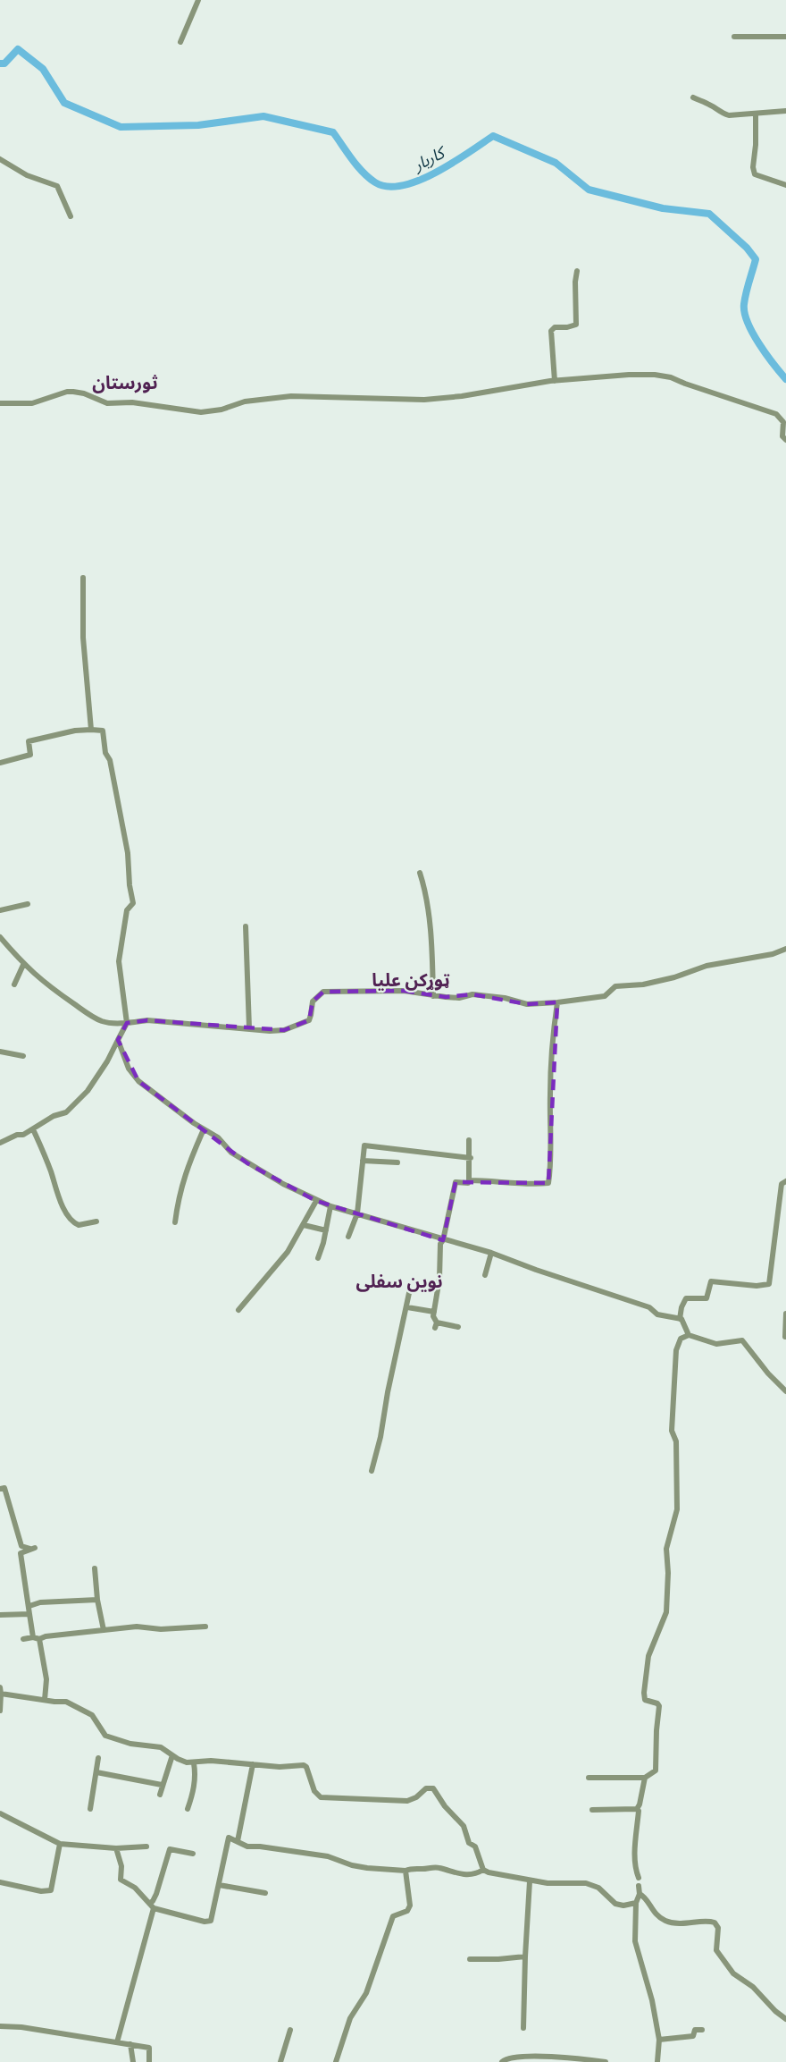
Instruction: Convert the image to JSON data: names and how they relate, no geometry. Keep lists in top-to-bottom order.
{
  "districts": ["ثورستان", "ټوړکن علیا", "نوین سفلى"],
  "water": ["کاربار"]
}
